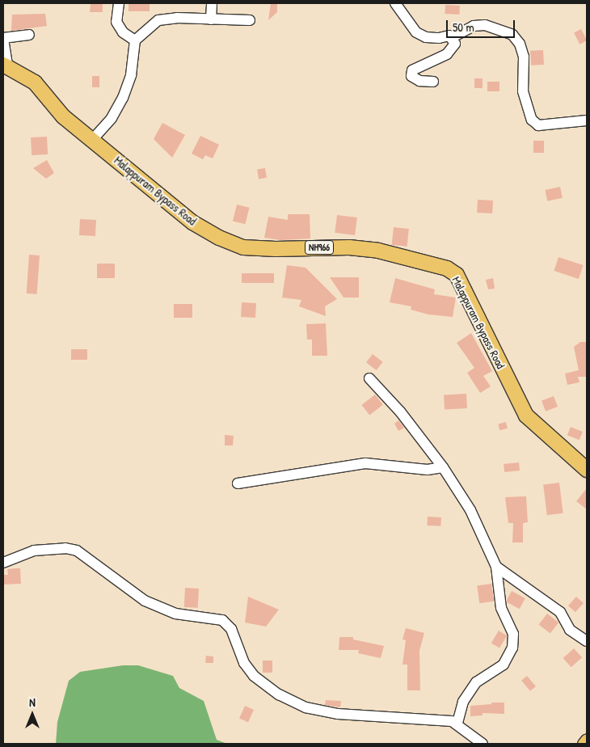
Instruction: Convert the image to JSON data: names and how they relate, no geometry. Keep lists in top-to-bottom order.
{
  "streets": {
    "highway": ["Malappuram Bypass Road", "NH966"]
  },
  "scale_bar": "50 m",
  "north": "top"
}
